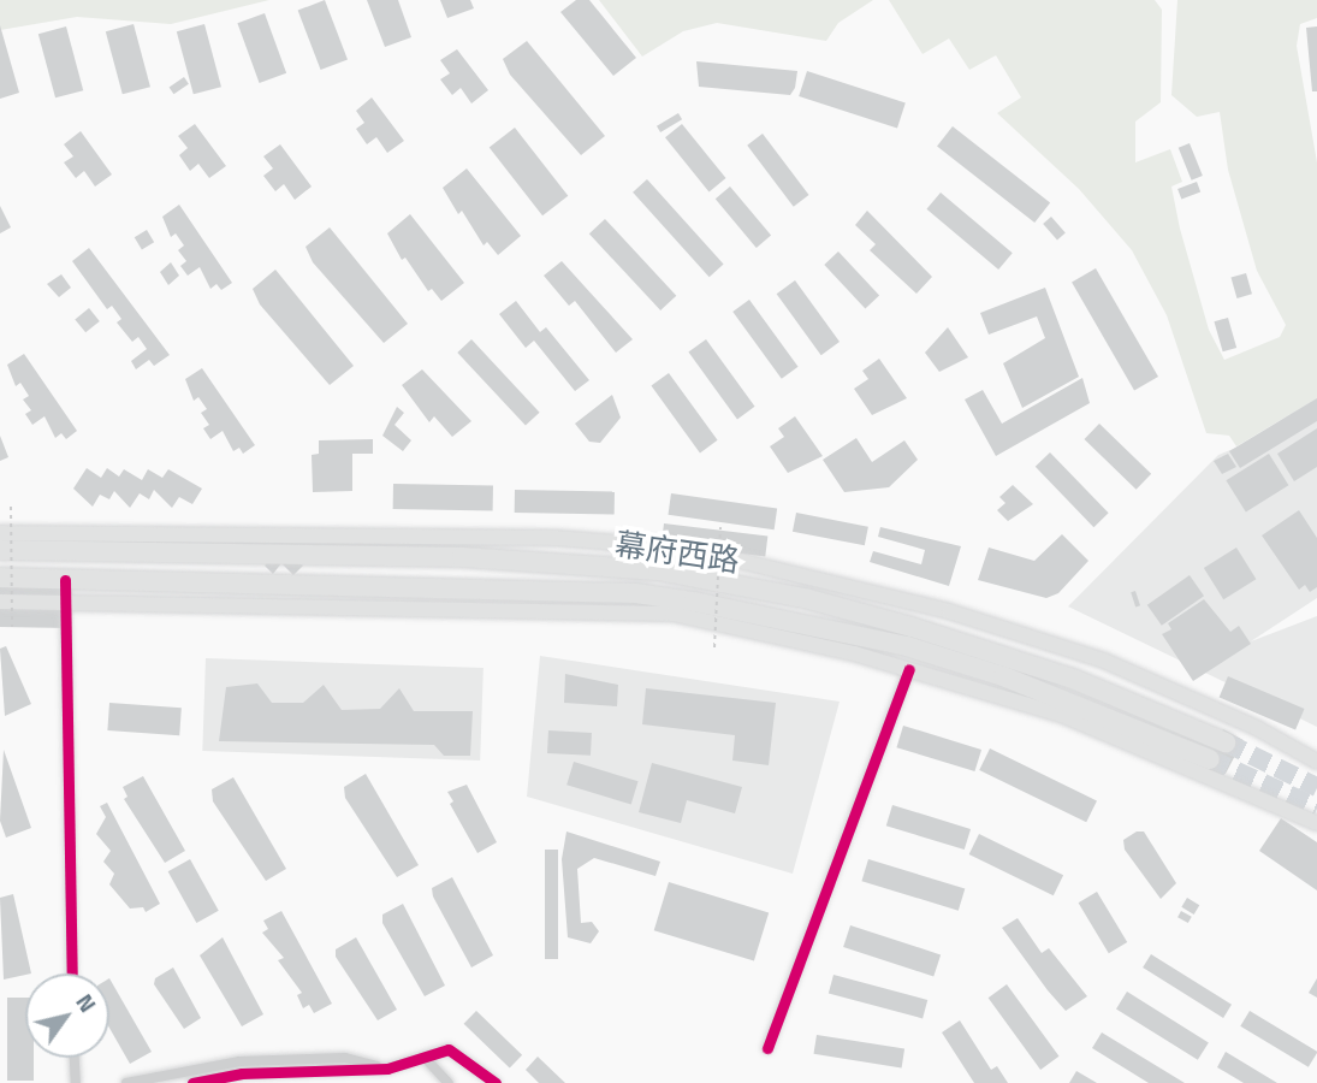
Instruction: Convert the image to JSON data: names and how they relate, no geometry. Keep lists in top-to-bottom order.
{
  "streets": {
    "highway": ["幕府西路"]
  },
  "north": "top right"
}
